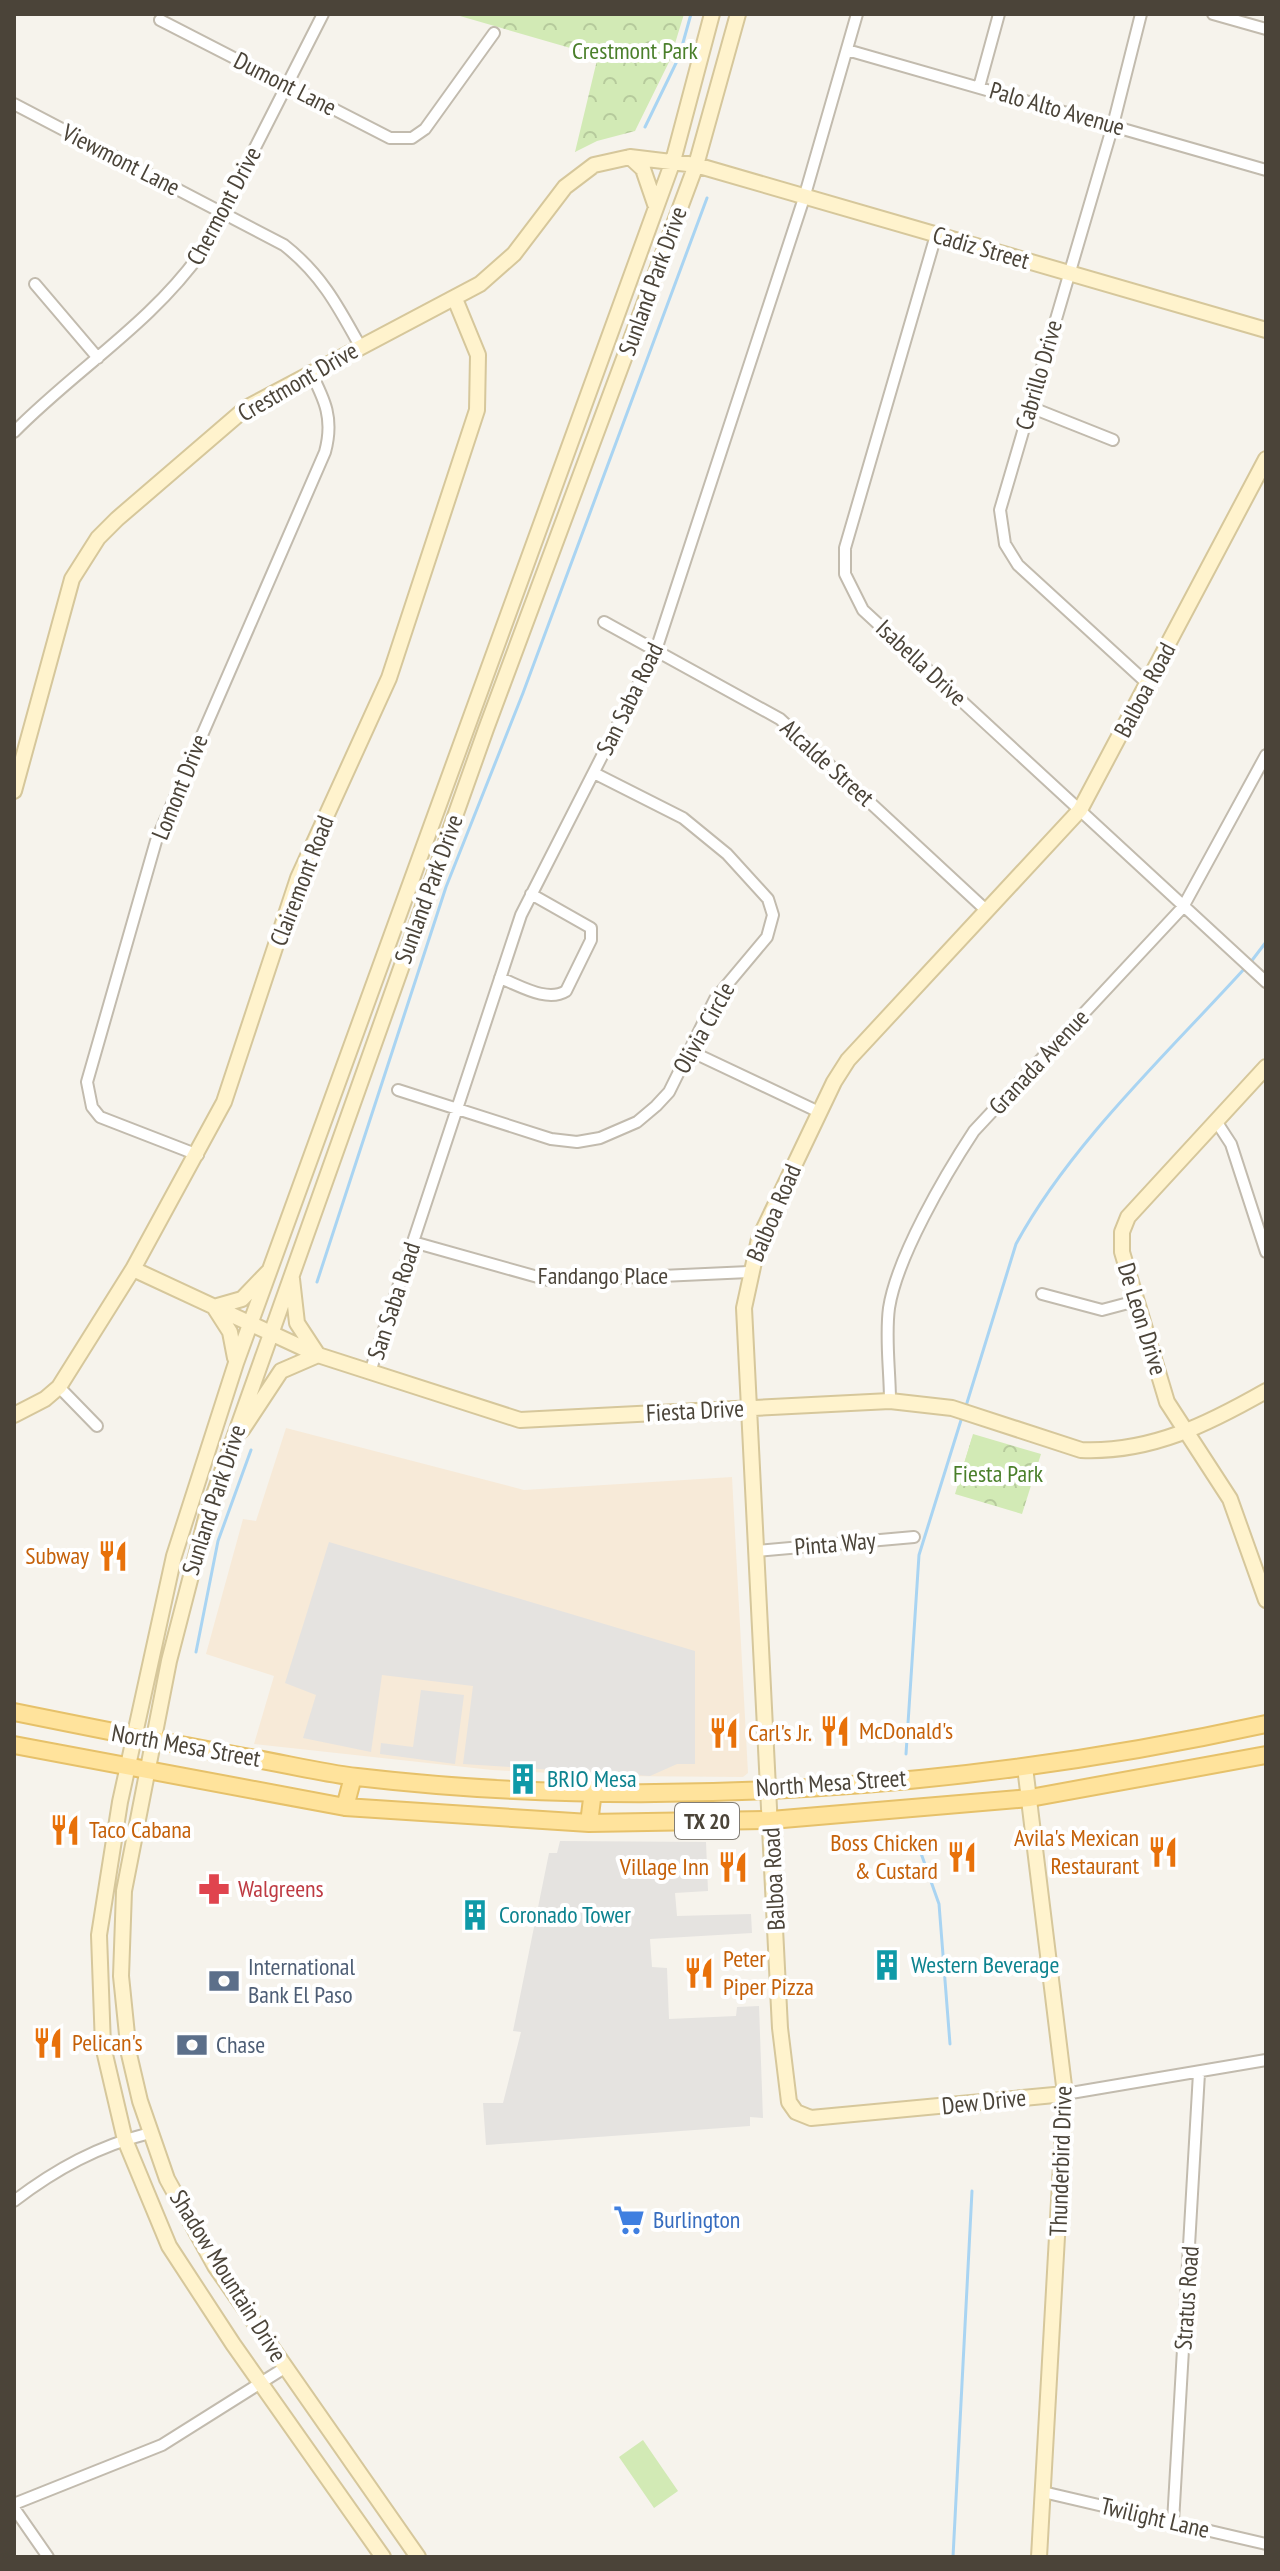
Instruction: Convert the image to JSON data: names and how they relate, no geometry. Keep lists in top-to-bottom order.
{
  "streets": {
    "main road": ["North Mesa Street", "TX 20"],
    "street": [
      "Dumont Lane",
      "Palo Alto Avenue",
      "Viewmont Lane",
      "Chermont Drive",
      "Cadiz Street",
      "Sunland Park Drive",
      "Cabrillo Drive",
      "Crestmont Drive",
      "Isabella Drive",
      "Balboa Road",
      "San Saba Road",
      "Alcalde Street",
      "Lomont Drive",
      "Clairemont Road",
      "Olivia Circle",
      "Granada Avenue",
      "Fandango Place",
      "De Leon Drive",
      "Fiesta Drive",
      "Pinta Way",
      "Dew Drive",
      "Thunderbird Drive",
      "Shadow Mountain Drive",
      "Stratus Road",
      "Twilight Lane"
    ]
  },
  "crossings": [
    ["Dumont Lane", "Chermont Drive"],
    ["Palo Alto Avenue", "Cabrillo Drive"],
    ["Palo Alto Avenue", "San Saba Road"],
    ["Viewmont Lane", "Chermont Drive"],
    ["Viewmont Lane", "Crestmont Drive"],
    ["Cadiz Street", "Sunland Park Drive"],
    ["Cadiz Street", "Cabrillo Drive"],
    ["Cadiz Street", "Crestmont Drive"],
    ["Cadiz Street", "Isabella Drive"],
    ["Cadiz Street", "San Saba Road"],
    ["Sunland Park Drive", "Crestmont Drive"],
    ["Sunland Park Drive", "Fiesta Drive"],
    ["Sunland Park Drive", "North Mesa Street"],
    ["Sunland Park Drive", "Shadow Mountain Drive"],
    ["Cabrillo Drive", "Balboa Road"],
    ["Crestmont Drive", "Lomont Drive"],
    ["Crestmont Drive", "Clairemont Road"],
    ["Isabella Drive", "Balboa Road"],
    ["Isabella Drive", "Granada Avenue"],
    ["Balboa Road", "Alcalde Street"],
    ["Balboa Road", "Fandango Place"],
    ["Balboa Road", "Fiesta Drive"],
    ["Balboa Road", "Pinta Way"],
    ["Balboa Road", "North Mesa Street"],
    ["Balboa Road", "Dew Drive"],
    ["San Saba Road", "Alcalde Street"],
    ["San Saba Road", "Olivia Circle"],
    ["San Saba Road", "Fandango Place"],
    ["San Saba Road", "Fiesta Drive"],
    ["Lomont Drive", "Clairemont Road"],
    ["Clairemont Road", "Fiesta Drive"],
    ["Granada Avenue", "Fiesta Drive"],
    ["De Leon Drive", "Fiesta Drive"],
    ["North Mesa Street", "Thunderbird Drive"],
    ["North Mesa Street", "Shadow Mountain Drive"],
    ["Dew Drive", "Thunderbird Drive"],
    ["Dew Drive", "Stratus Road"],
    ["Thunderbird Drive", "Twilight Lane"],
    ["Stratus Road", "Twilight Lane"]
  ],
  "parks": ["Crestmont Park", "Fiesta Park"],
  "places": {
    "restaurant": [
      "Subway",
      "McDonald's",
      "Carl's Jr.",
      "Taco Cabana",
      "Avila's Mexican Restaurant",
      "Boss Chicken & Custard",
      "Village Inn",
      "Peter Piper Pizza",
      "Pelican's"
    ],
    "building": ["BRIO Mesa", "Coronado Tower", "Western Beverage"],
    "pharmacy": ["Walgreens"],
    "bank": ["International Bank El Paso", "Chase"],
    "supermarket": ["Burlington"]
  }
}
